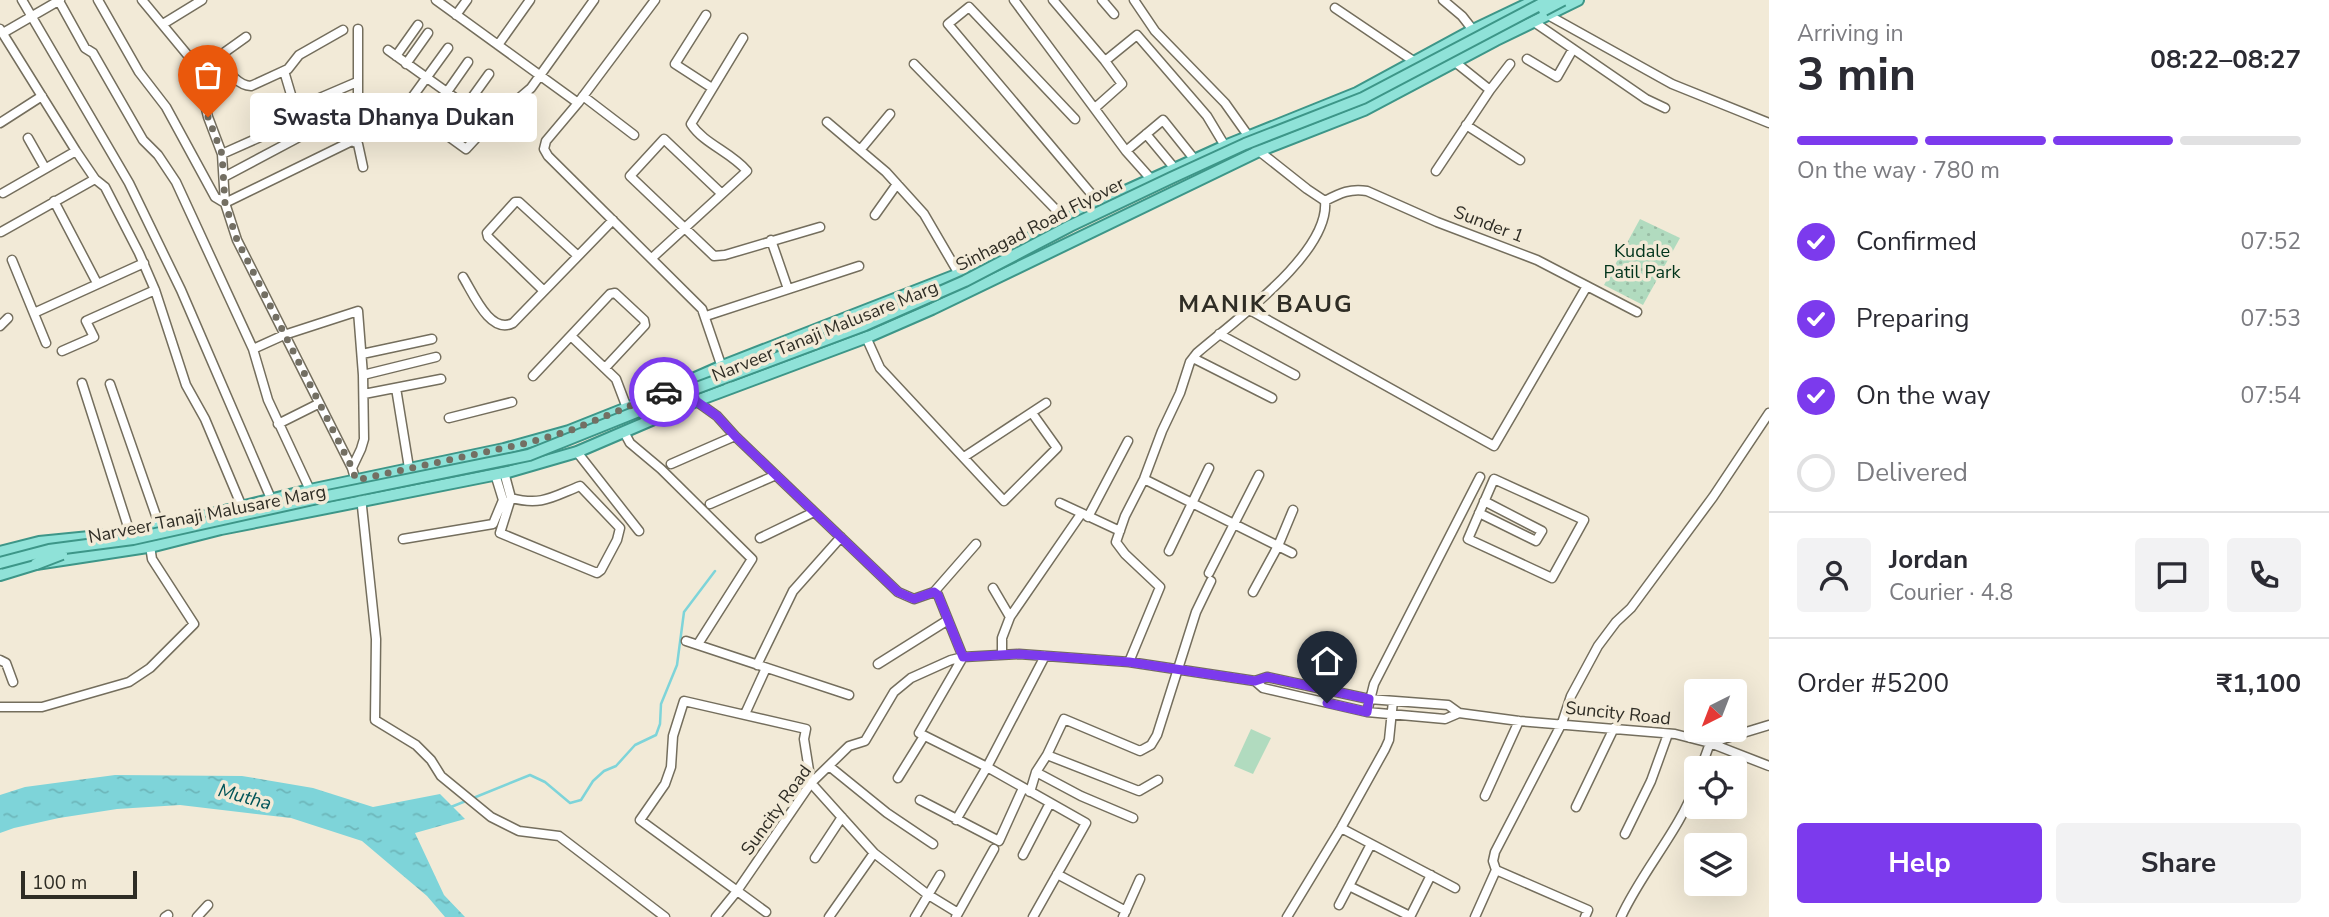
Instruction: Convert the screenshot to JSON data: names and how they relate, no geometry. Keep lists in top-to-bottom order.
{
  "streets": {
    "main road": ["Sinhagad Road Flyover", "Narveer Tanaji Malusare Marg"],
    "street": ["Sunder 1", "Suncity Road"]
  },
  "crossings": [
    ["Sinhagad Road Flyover", "Narveer Tanaji Malusare Marg"]
  ],
  "districts": ["MANIK BAUG"],
  "water": ["Mutha"],
  "parks": ["Kudale Patil Park"],
  "places": ["Swasta Dhanya Dukan"],
  "scale_bar": "100 m",
  "north": "bottom left",
  "page": {
    "heading": ["3 min", "Arriving in", "08:22–08:27"],
    "panel": [
      "Jordan",
      "Courier · 4.8",
      "Order #5200",
      "₹1,100"
    ],
    "bubble": "Swasta Dhanya Dukan",
    "bar": "On the way · 780 m",
    "list": [
      ["Confirmed", "07:52"],
      ["Preparing", "07:53"],
      ["On the way", "07:54"],
      "Delivered"
    ],
    "buttons": ["Help", "Share"],
    "scale": "100 m"
  }
}
